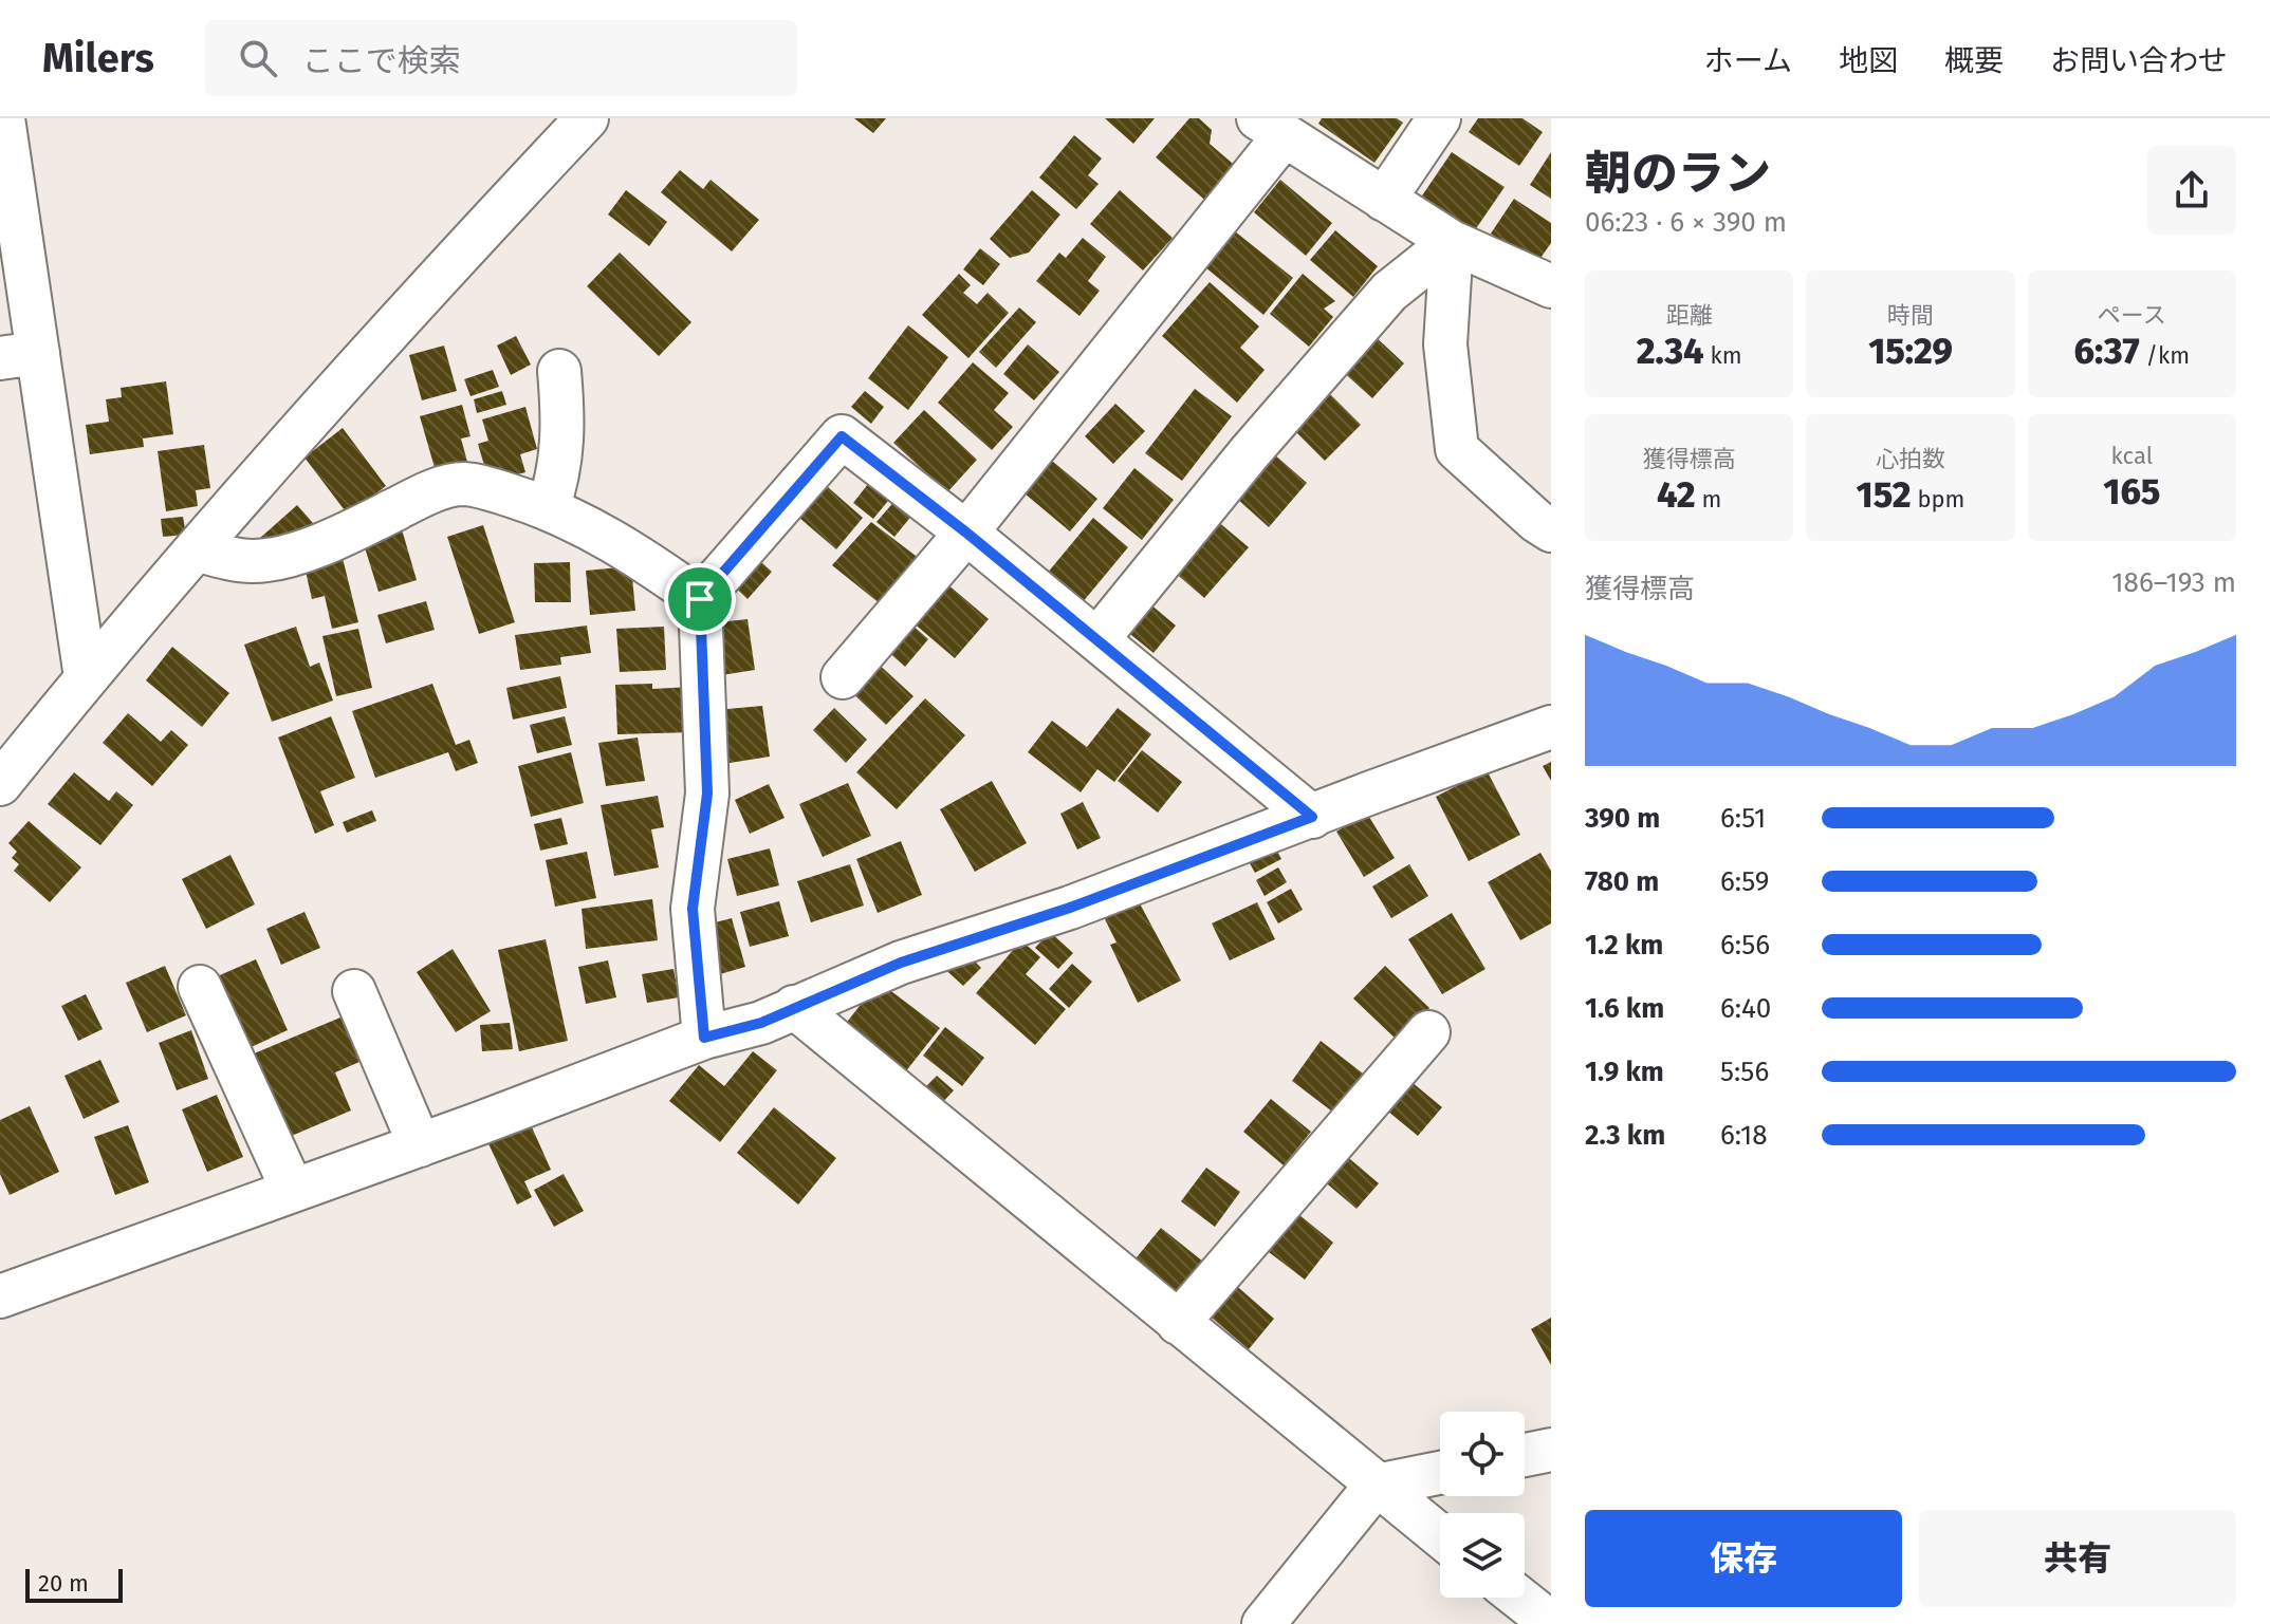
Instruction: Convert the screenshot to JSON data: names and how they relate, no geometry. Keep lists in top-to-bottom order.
{
  "scale_bar": "20 m",
  "page": {
    "header": "Milers",
    "search": "ここで検索",
    "nav": [
      "ホーム",
      "地図",
      "概要",
      "お問い合わせ"
    ],
    "heading": ["朝のラン", "06:23 · 6 × 390 m"],
    "stats": [
      ["距離", "2.34 km"],
      ["時間", "15:29"],
      ["ペース", "6:37 /km"],
      ["獲得標高", "42 m"],
      ["心拍数", "152 bpm"],
      ["kcal", "165"]
    ],
    "chart": ["獲得標高", "186–193 m"],
    "list": [
      {
        "name": "390 m",
        "note": "6:51"
      },
      {
        "name": "780 m",
        "note": "6:59"
      },
      {
        "name": "1.2 km",
        "note": "6:56"
      },
      {
        "name": "1.6 km",
        "note": "6:40"
      },
      {
        "name": "1.9 km",
        "note": "5:56"
      },
      {
        "name": "2.3 km",
        "note": "6:18"
      }
    ],
    "buttons": ["保存", "共有"],
    "scale": "20 m"
  }
}
